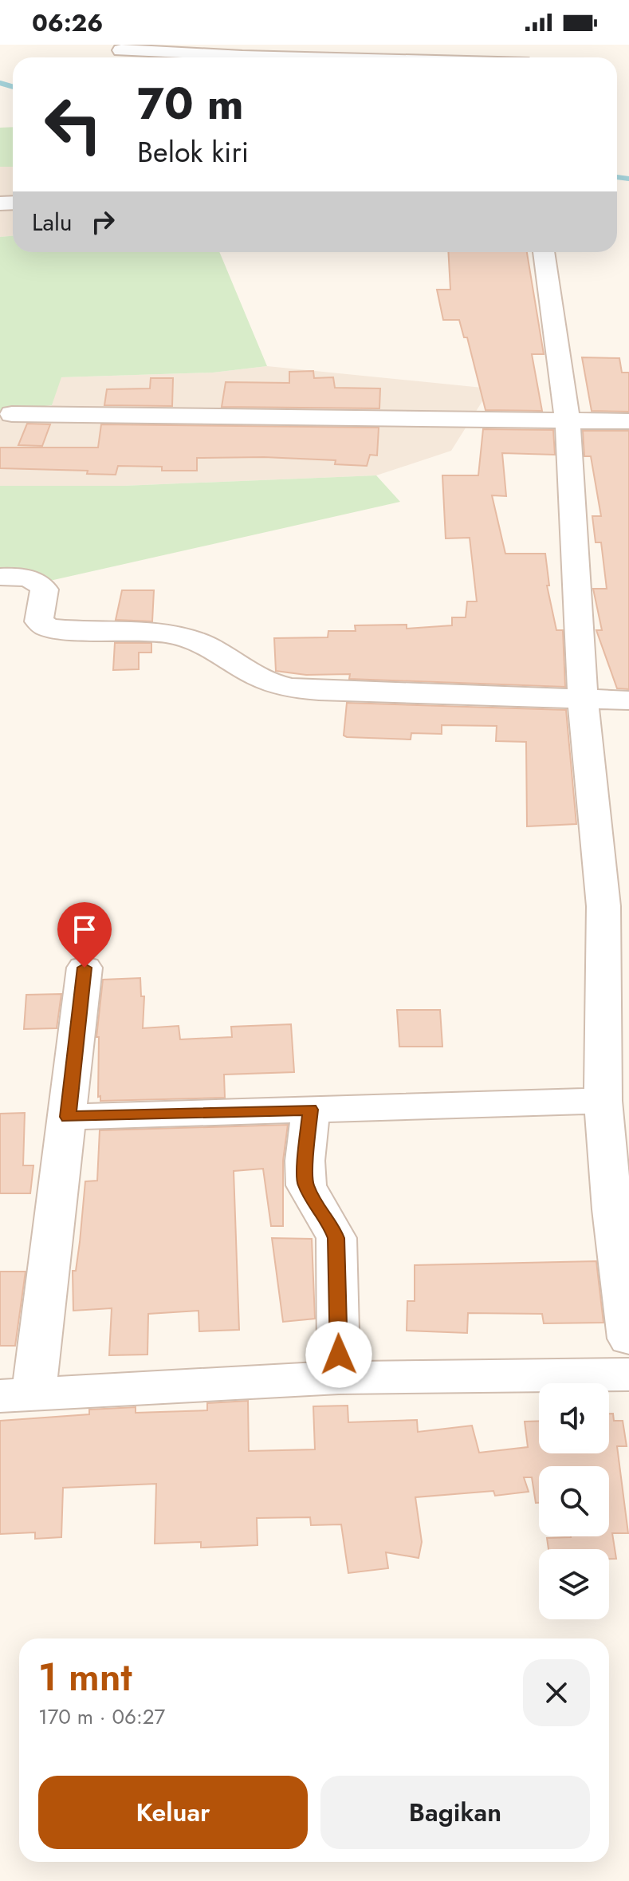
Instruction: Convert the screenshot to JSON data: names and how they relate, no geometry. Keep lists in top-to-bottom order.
{
  "page": {
    "status": "06:26",
    "turn": ["70 m", "Belok kiri"],
    "then": "Lalu",
    "heading": ["1 mnt", "170 m · 06:27"],
    "buttons": ["Keluar", "Bagikan"]
  }
}
